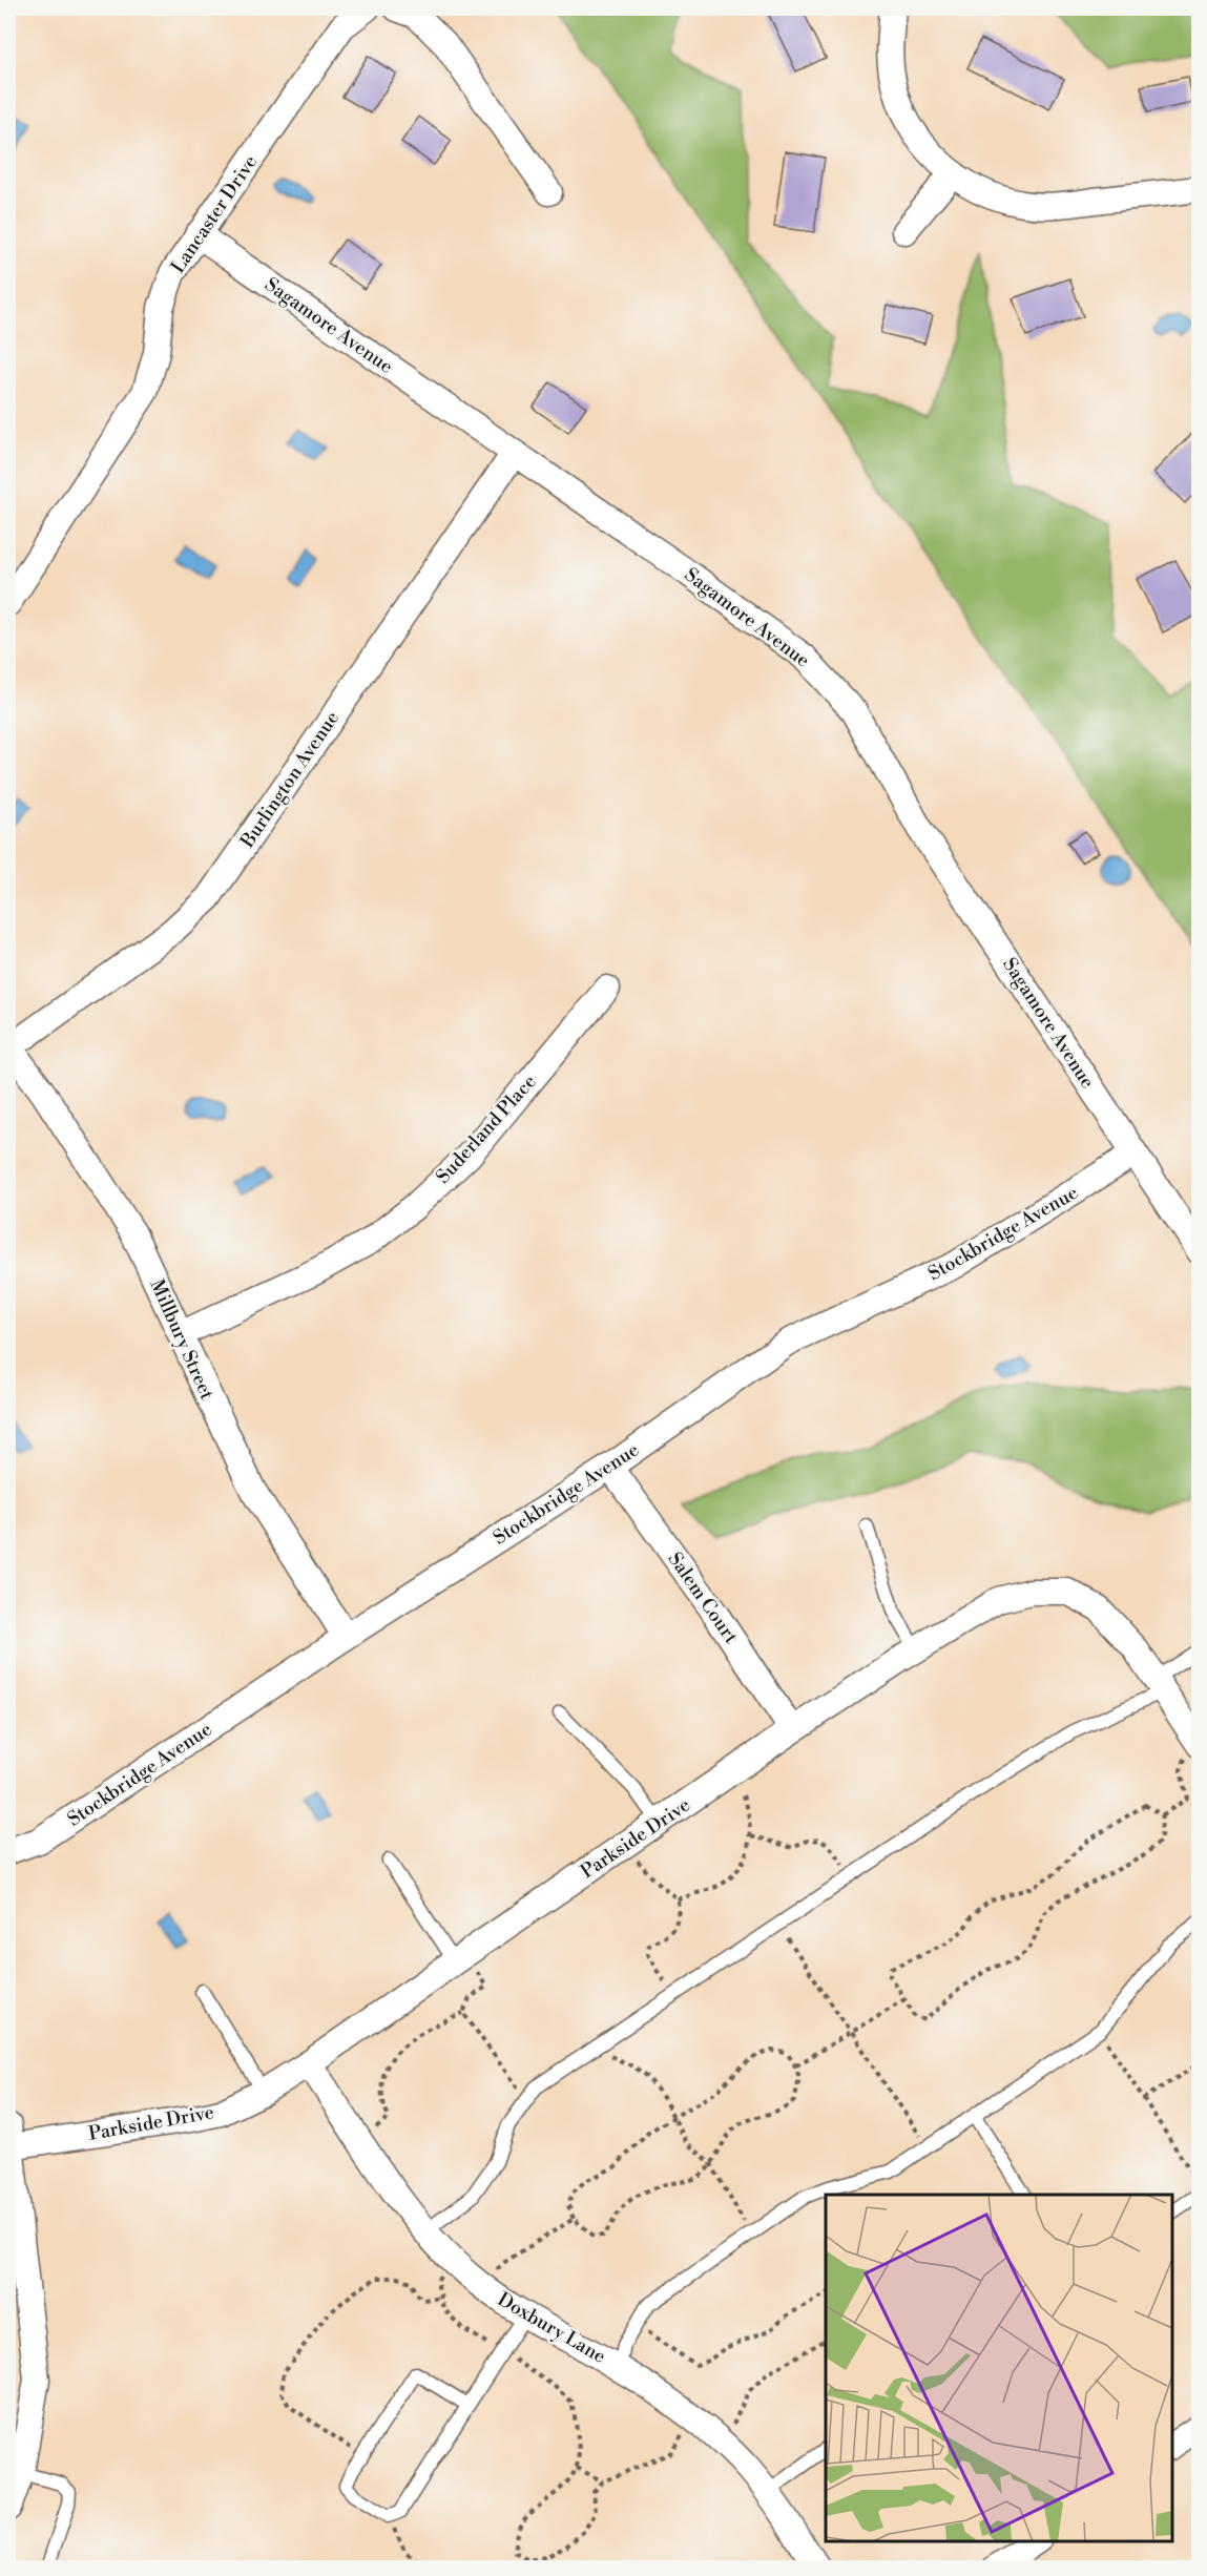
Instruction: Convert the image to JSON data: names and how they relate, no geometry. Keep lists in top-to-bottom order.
{
  "streets": {
    "street": [
      "Lancaster Drive",
      "Sagamore Avenue",
      "Burlington Avenue",
      "Suderland Place",
      "Stockbridge Avenue",
      "Millbury Street",
      "Salem Court",
      "Parkside Drive",
      "Doxbury Lane"
    ]
  },
  "crossings": [
    ["Lancaster Drive", "Sagamore Avenue"],
    ["Sagamore Avenue", "Burlington Avenue"],
    ["Sagamore Avenue", "Stockbridge Avenue"],
    ["Burlington Avenue", "Millbury Street"],
    ["Suderland Place", "Millbury Street"],
    ["Stockbridge Avenue", "Millbury Street"],
    ["Stockbridge Avenue", "Salem Court"],
    ["Salem Court", "Parkside Drive"],
    ["Parkside Drive", "Doxbury Lane"]
  ]
}
